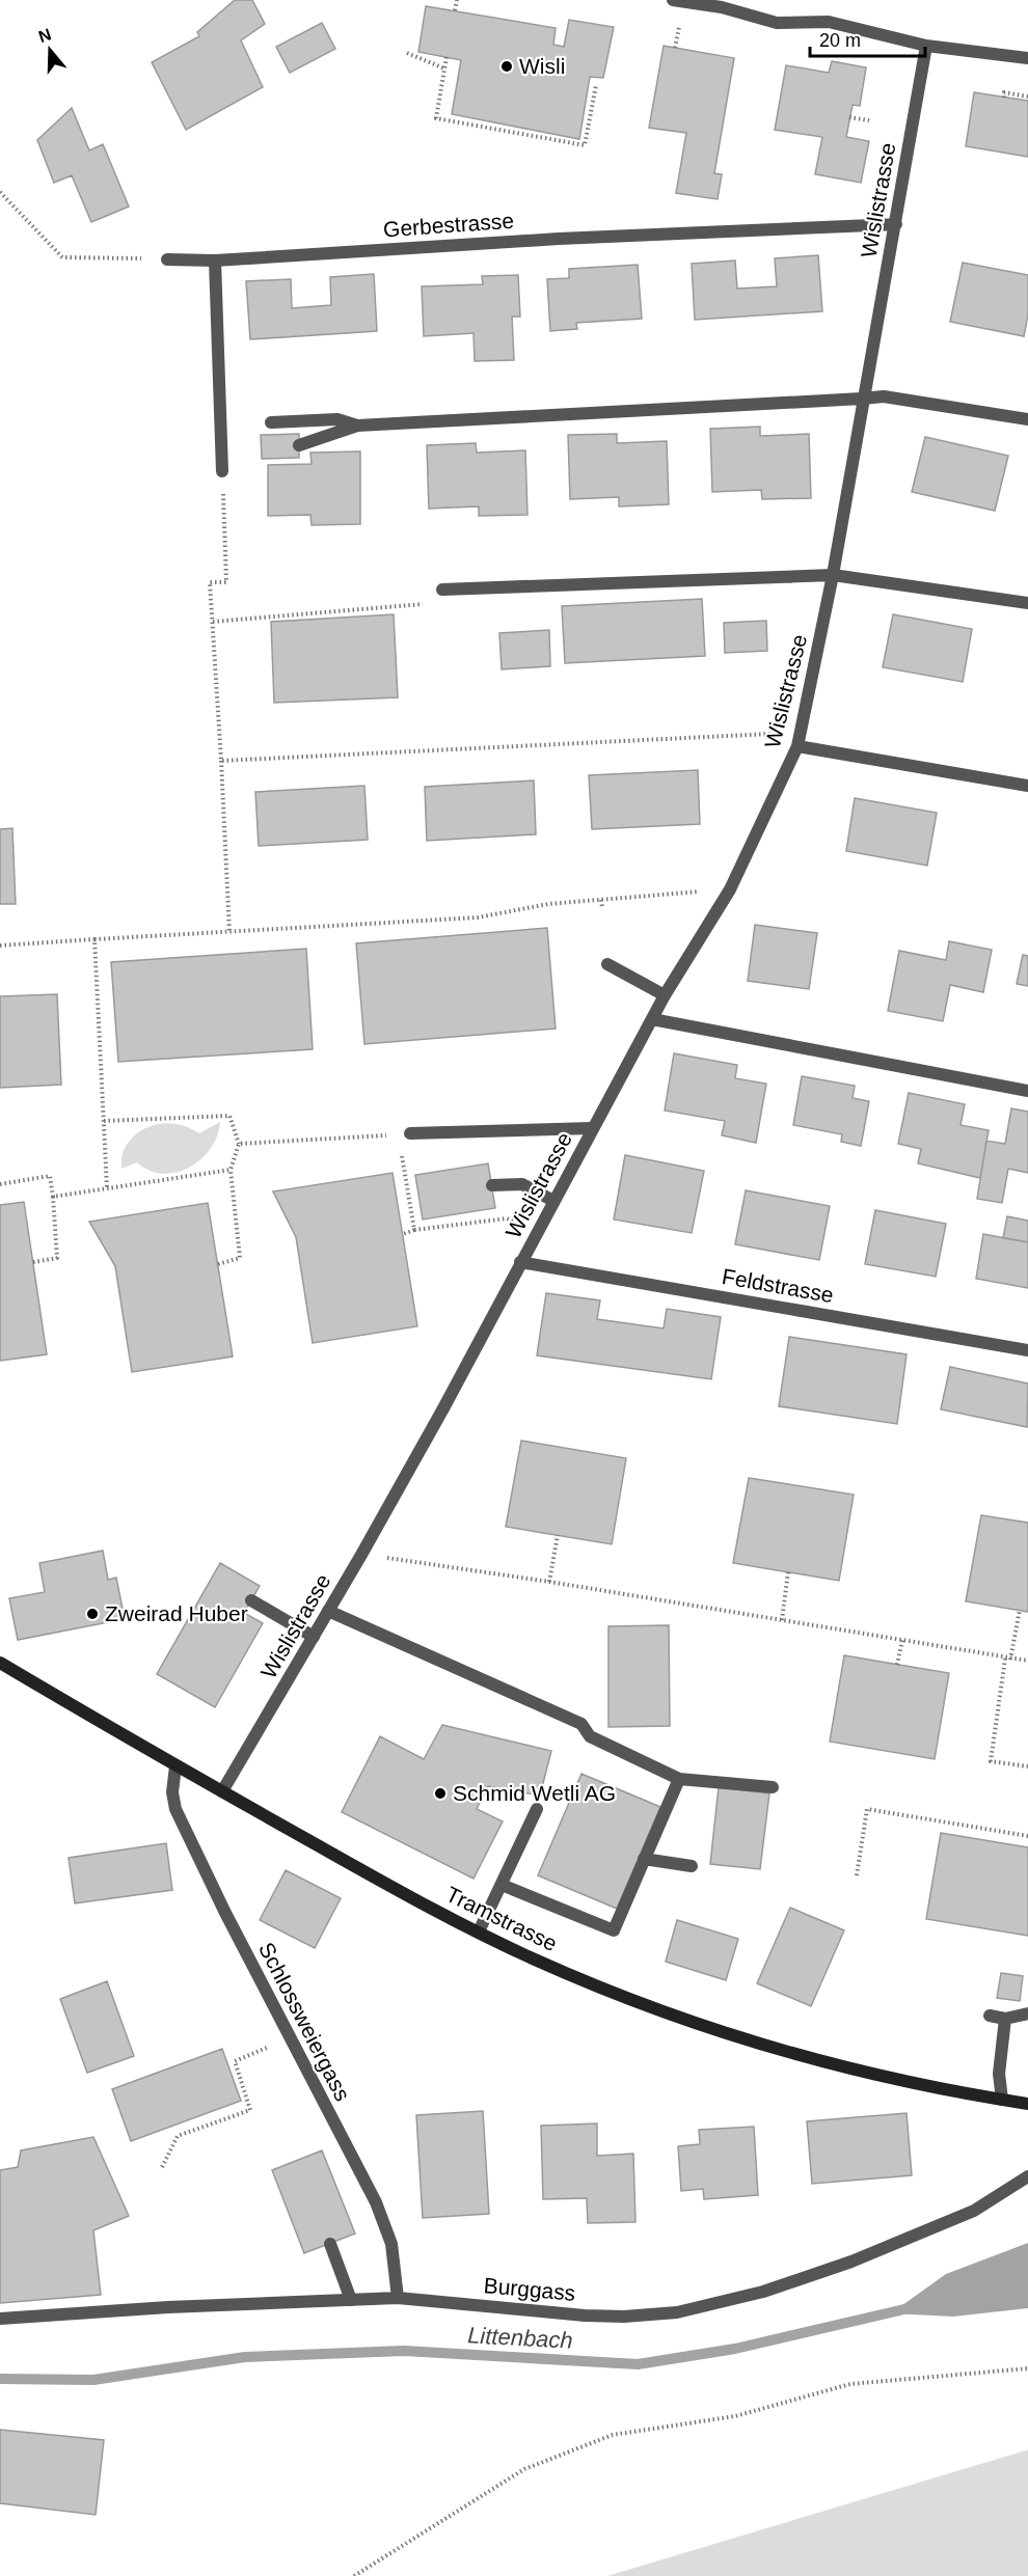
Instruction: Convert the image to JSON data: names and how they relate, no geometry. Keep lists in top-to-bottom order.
{
  "streets": {
    "main road": ["Tramstrasse"],
    "street": [
      "Wislistrasse",
      "Gerbestrasse",
      "Feldstrasse",
      "Schlossweiergass",
      "Burggass"
    ]
  },
  "crossings": [
    ["Wislistrasse", "Gerbestrasse"],
    ["Wislistrasse", "Feldstrasse"],
    ["Wislistrasse", "Tramstrasse"],
    ["Tramstrasse", "Schlossweiergass"],
    ["Schlossweiergass", "Burggass"]
  ],
  "water": ["Littenbach"],
  "places": ["Wisli", "Zweirad Huber", "Schmid Wetli AG"],
  "scale_bar": "20 m",
  "north": "top"
}
